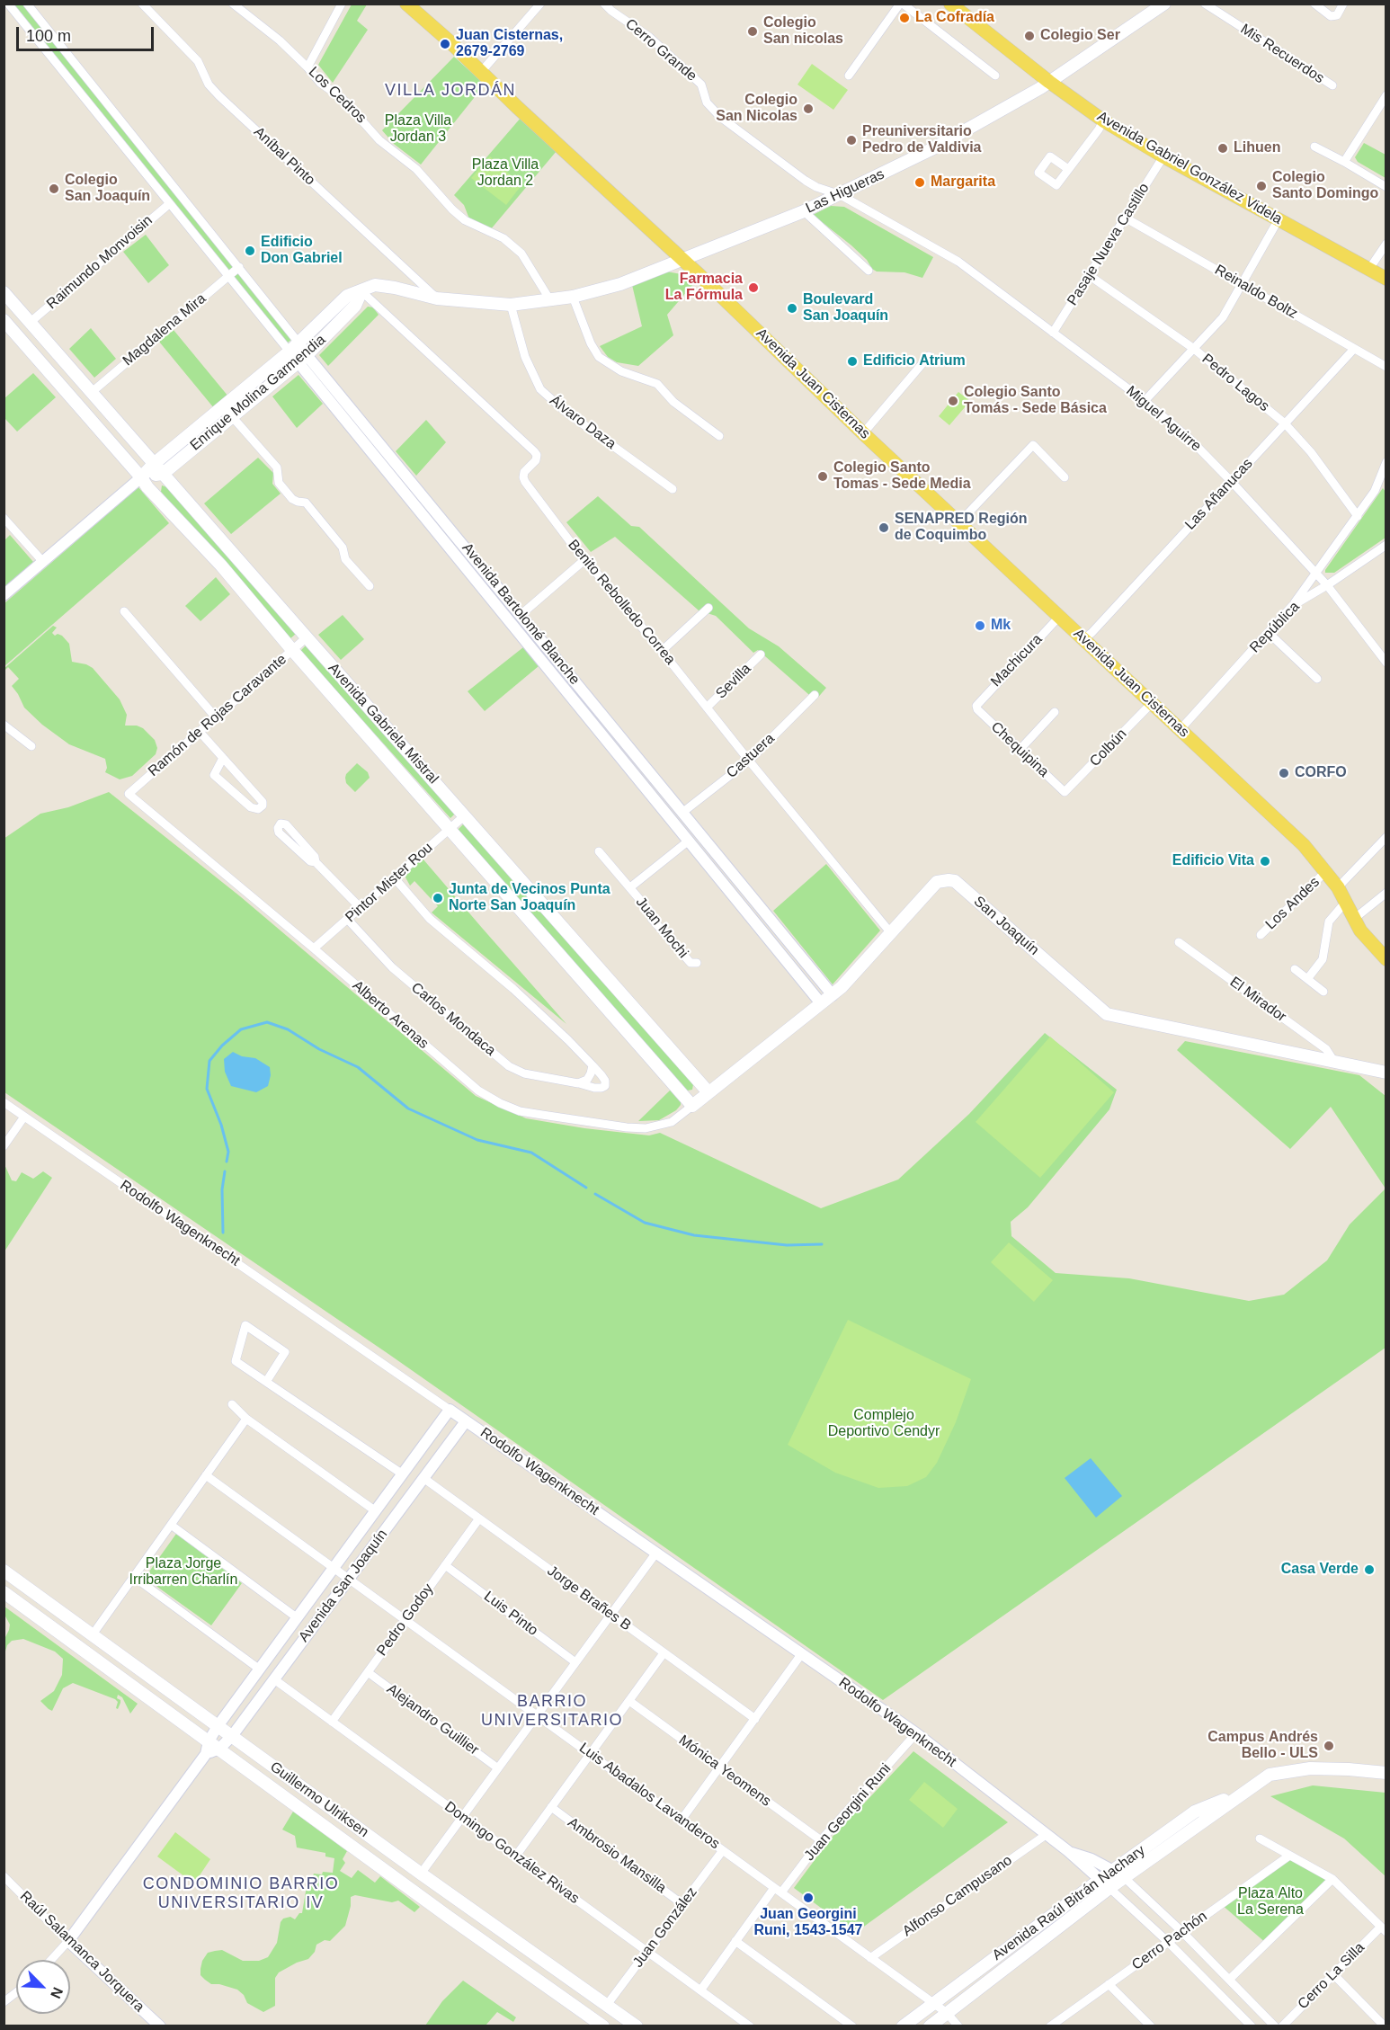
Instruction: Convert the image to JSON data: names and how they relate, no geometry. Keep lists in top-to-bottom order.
{
  "streets": {
    "main road": [
      "Avenida Gabriel González Videla",
      "Las Higueras",
      "Avenida Juan Cisternas",
      "Enrique Molina Garmendia",
      "Avenida Gabriela Mistral",
      "San Joaquín",
      "Guillermo Ulriksen",
      "Avenida Raúl Bitrán Nachary"
    ],
    "street": [
      "Cerro Grande",
      "Mis Recuerdos",
      "Los Cedros",
      "Aníbal Pinto",
      "Pasaje Nueva Castillo",
      "Raimundo Monvoisin",
      "Reinaldo Boltz",
      "Magdalena Mira",
      "Pedro Lagos",
      "Miguel Aguirre",
      "Álvaro Daza",
      "Las Añanucas",
      "Benito Rebolledo Correa",
      "Avenida Bartolomé Blanche",
      "República",
      "Machicura",
      "Sevilla",
      "Ramón de Rojas Caravante",
      "Colbún",
      "Chequipina",
      "Castuera",
      "Pintor Mister Rou",
      "Los Andes",
      "Juan Mochi",
      "El Mirador",
      "Alberto Arenas",
      "Carlos Mondaca",
      "Rodolfo Wagenknecht",
      "Avenida San Joaquín",
      "Jorge Brañes B",
      "Luis Pinto",
      "Pedro Godoy",
      "Alejandro Guillier",
      "Mónica Yeomens",
      "Luis Abadalos Lavanderos",
      "Juan Georgini Runi",
      "Domingo González Rivas",
      "Ambrosio Mansilla",
      "Alfonso Campusano",
      "Juan González",
      "Cerro Pachón",
      "Raúl Salamanca Jorquera",
      "Cerro La Silla"
    ]
  },
  "crossings": [
    ["Cerro Grande", "Las Higueras"],
    ["Cerro Grande", "Miguel Aguirre"],
    ["Los Cedros", "Enrique Molina Garmendia"],
    ["Aníbal Pinto", "Enrique Molina Garmendia"],
    ["Avenida Gabriel González Videla", "Las Higueras"],
    ["Avenida Gabriel González Videla", "Pasaje Nueva Castillo"],
    ["Las Higueras", "Avenida Juan Cisternas"],
    ["Las Higueras", "Enrique Molina Garmendia"],
    ["Las Higueras", "Miguel Aguirre"],
    ["Pasaje Nueva Castillo", "Reinaldo Boltz"],
    ["Pasaje Nueva Castillo", "Pedro Lagos"],
    ["Pasaje Nueva Castillo", "Miguel Aguirre"],
    ["Raimundo Monvoisin", "Avenida Bartolomé Blanche"],
    ["Raimundo Monvoisin", "Avenida Gabriela Mistral"],
    ["Reinaldo Boltz", "Las Añanucas"],
    ["Magdalena Mira", "Avenida Bartolomé Blanche"],
    ["Magdalena Mira", "Avenida Gabriela Mistral"],
    ["Pedro Lagos", "Las Añanucas"],
    ["Avenida Juan Cisternas", "Enrique Molina Garmendia"],
    ["Avenida Juan Cisternas", "Las Añanucas"],
    ["Avenida Juan Cisternas", "República"],
    ["Avenida Juan Cisternas", "Machicura"],
    ["Avenida Juan Cisternas", "Colbún"],
    ["Avenida Juan Cisternas", "Los Andes"],
    ["Enrique Molina Garmendia", "Álvaro Daza"],
    ["Enrique Molina Garmendia", "Benito Rebolledo Correa"],
    ["Enrique Molina Garmendia", "Avenida Bartolomé Blanche"],
    ["Enrique Molina Garmendia", "Avenida Gabriela Mistral"],
    ["Miguel Aguirre", "Las Añanucas"],
    ["Miguel Aguirre", "República"],
    ["Benito Rebolledo Correa", "Sevilla"],
    ["Benito Rebolledo Correa", "Castuera"],
    ["Benito Rebolledo Correa", "San Joaquín"],
    ["Avenida Bartolomé Blanche", "Castuera"],
    ["Avenida Bartolomé Blanche", "San Joaquín"],
    ["Avenida Bartolomé Blanche", "Juan Mochi"],
    ["Machicura", "Chequipina"],
    ["Ramón de Rojas Caravante", "Avenida Gabriela Mistral"],
    ["Ramón de Rojas Caravante", "Alberto Arenas"],
    ["Avenida Gabriela Mistral", "Pintor Mister Rou"],
    ["Avenida Gabriela Mistral", "San Joaquín"],
    ["Avenida Gabriela Mistral", "Alberto Arenas"],
    ["Colbún", "Chequipina"],
    ["Pintor Mister Rou", "Alberto Arenas"],
    ["Pintor Mister Rou", "Carlos Mondaca"],
    ["San Joaquín", "El Mirador"],
    ["San Joaquín", "Alberto Arenas"],
    ["Rodolfo Wagenknecht", "Avenida San Joaquín"],
    ["Rodolfo Wagenknecht", "Juan Georgini Runi"],
    ["Rodolfo Wagenknecht", "Alfonso Campusano"],
    ["Rodolfo Wagenknecht", "Avenida Raúl Bitrán Nachary"],
    ["Rodolfo Wagenknecht", "Cerro Pachón"],
    ["Avenida San Joaquín", "Jorge Brañes B"],
    ["Avenida San Joaquín", "Luis Abadalos Lavanderos"],
    ["Avenida San Joaquín", "Guillermo Ulriksen"],
    ["Avenida San Joaquín", "Domingo González Rivas"],
    ["Avenida San Joaquín", "Raúl Salamanca Jorquera"],
    ["Jorge Brañes B", "Pedro Godoy"],
    ["Luis Pinto", "Pedro Godoy"],
    ["Pedro Godoy", "Alejandro Guillier"],
    ["Pedro Godoy", "Luis Abadalos Lavanderos"],
    ["Pedro Godoy", "Domingo González Rivas"],
    ["Mónica Yeomens", "Juan Georgini Runi"],
    ["Luis Abadalos Lavanderos", "Juan Georgini Runi"],
    ["Luis Abadalos Lavanderos", "Alfonso Campusano"],
    ["Luis Abadalos Lavanderos", "Avenida Raúl Bitrán Nachary"],
    ["Luis Abadalos Lavanderos", "Juan González"],
    ["Guillermo Ulriksen", "Juan González"],
    ["Juan Georgini Runi", "Domingo González Rivas"],
    ["Domingo González Rivas", "Juan González"],
    ["Ambrosio Mansilla", "Juan González"]
  ],
  "districts": ["VILLA JORDÁN", "BARRIO UNIVERSITARIO", "CONDOMINIO BARRIO UNIVERSITARIO IV"],
  "parks": [
    "Plaza Villa Jordan 3",
    "Plaza Villa Jordan 2",
    "Complejo Deportivo Cendyr",
    "Plaza Jorge Irribarren Charlín",
    "Plaza Alto La Serena"
  ],
  "places": [
    "La Cofradía",
    "Colegio San nicolas",
    "Colegio Ser",
    "Juan Cisternas, 2679-2769",
    "Colegio San Nicolas",
    "Preuniversitario Pedro de Valdivia",
    "Lihuen",
    "Margarita",
    "Colegio Santo Domingo",
    "Colegio San Joaquín",
    "Edificio Don Gabriel",
    "Farmacia La Fórmula",
    "Boulevard San Joaquín",
    "Edificio Atrium",
    "Colegio Santo Tomás - Sede Básica",
    "Colegio Santo Tomas - Sede Media",
    "SENAPRED Región de Coquimbo",
    "Mk",
    "CORFO",
    "Edificio Vita",
    "Junta de Vecinos Punta Norte San Joaquín",
    "Casa Verde",
    "Campus Andrés Bello - ULS",
    "Juan Georgini Runi, 1543-1547"
  ],
  "scale_bar": "100 m",
  "north": "bottom right"
}
